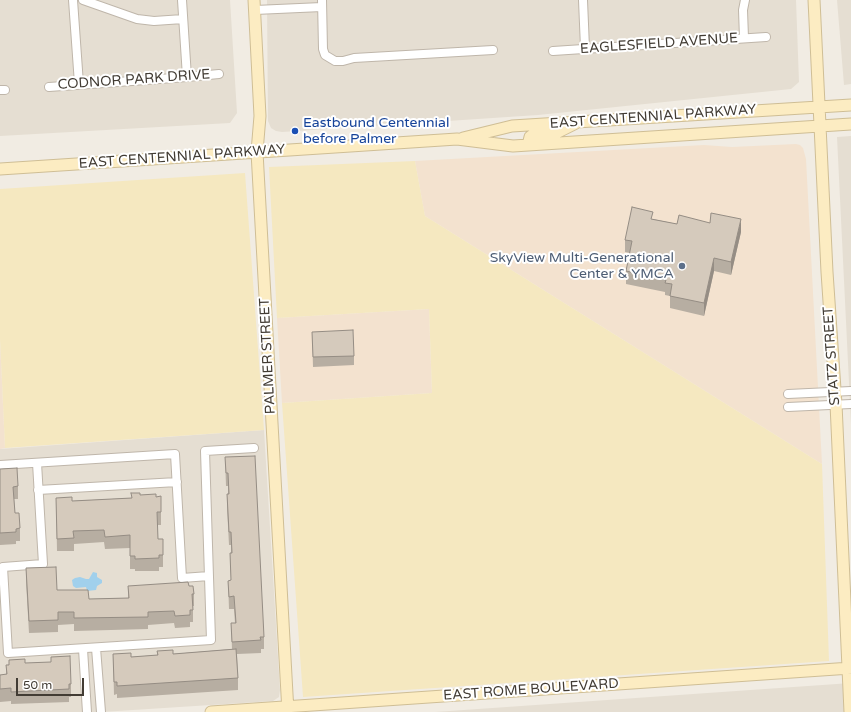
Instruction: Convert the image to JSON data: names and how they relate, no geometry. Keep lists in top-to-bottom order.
{
  "streets": {
    "street": [
      "EAGLESFIELD AVENUE",
      "CODNOR PARK DRIVE",
      "EAST CENTENNIAL PARKWAY",
      "PALMER STREET",
      "STATZ STREET",
      "EAST ROME BOULEVARD"
    ]
  },
  "crossings": [
    ["EAST CENTENNIAL PARKWAY", "PALMER STREET"],
    ["EAST CENTENNIAL PARKWAY", "STATZ STREET"],
    ["PALMER STREET", "EAST ROME BOULEVARD"],
    ["STATZ STREET", "EAST ROME BOULEVARD"]
  ],
  "places": ["Eastbound Centennial before Palmer", "SkyView Multi-Generational Center & YMCA"],
  "scale_bar": "50 m"
}
